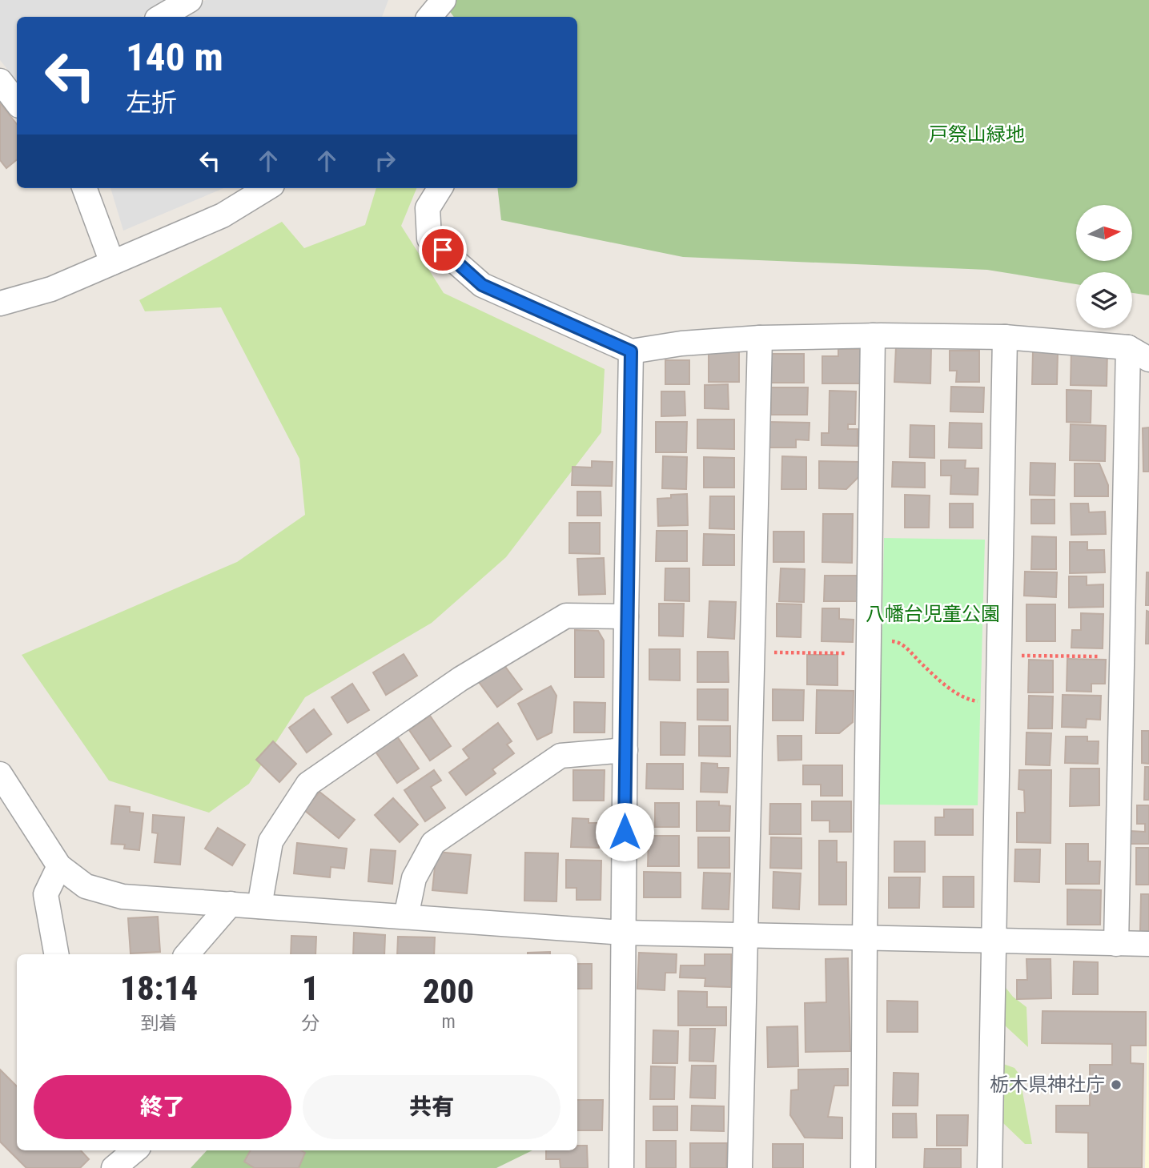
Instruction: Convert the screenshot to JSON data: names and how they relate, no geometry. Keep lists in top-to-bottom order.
{
  "parks": ["戸祭山緑地", "八幡台児童公園"],
  "places": ["栃木県神社庁"],
  "north": "right",
  "page": {
    "turn": ["140 m", "左折"],
    "eta": [
      "18:14",
      "到着",
      "1",
      "分",
      "200",
      "m"
    ],
    "buttons": ["終了", "共有"]
  }
}
